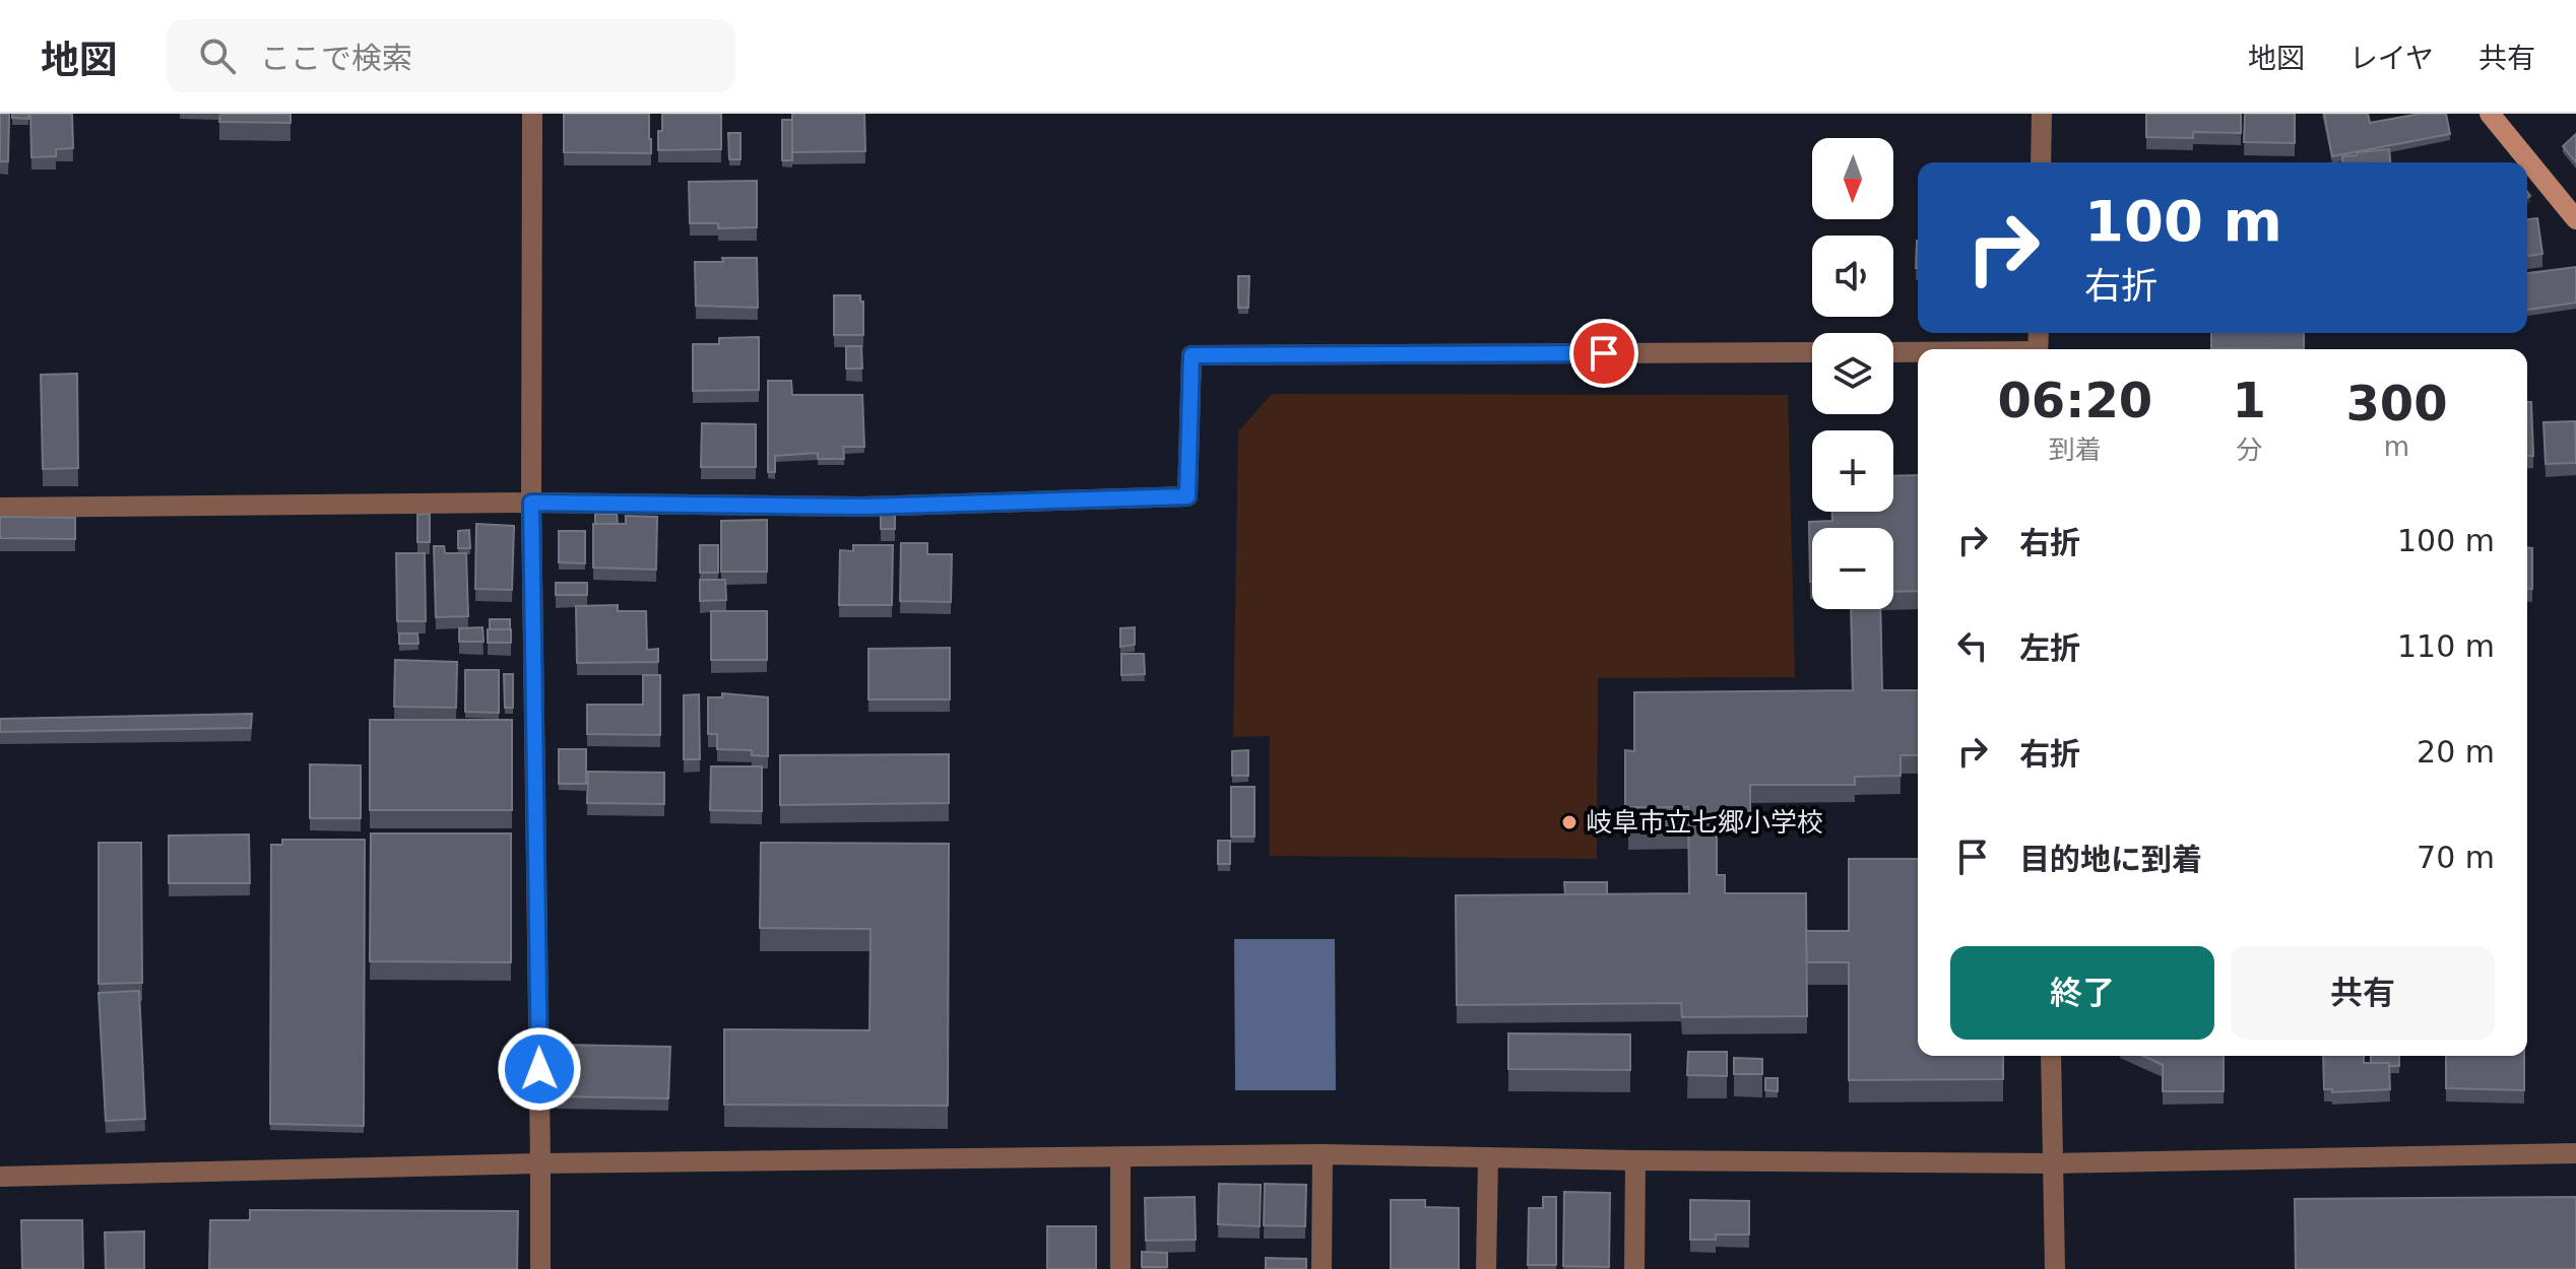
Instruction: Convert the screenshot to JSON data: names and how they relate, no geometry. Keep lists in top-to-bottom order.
{
  "places": ["岐阜市立七郷小学校"],
  "north": "bottom",
  "page": {
    "header": "地図",
    "search": "ここで検索",
    "nav": ["地図", "レイヤ", "共有"],
    "map_buttons": ["+", "−"],
    "turn": ["100 m", "右折"],
    "eta": [
      "06:20",
      "到着",
      "1",
      "分",
      "300",
      "m"
    ],
    "list": [
      {
        "name": "右折",
        "value": "100 m"
      },
      {
        "name": "左折",
        "value": "110 m"
      },
      {
        "name": "右折",
        "value": "20 m"
      },
      {
        "name": "目的地に到着",
        "value": "70 m"
      }
    ],
    "buttons": ["終了", "共有"]
  }
}
